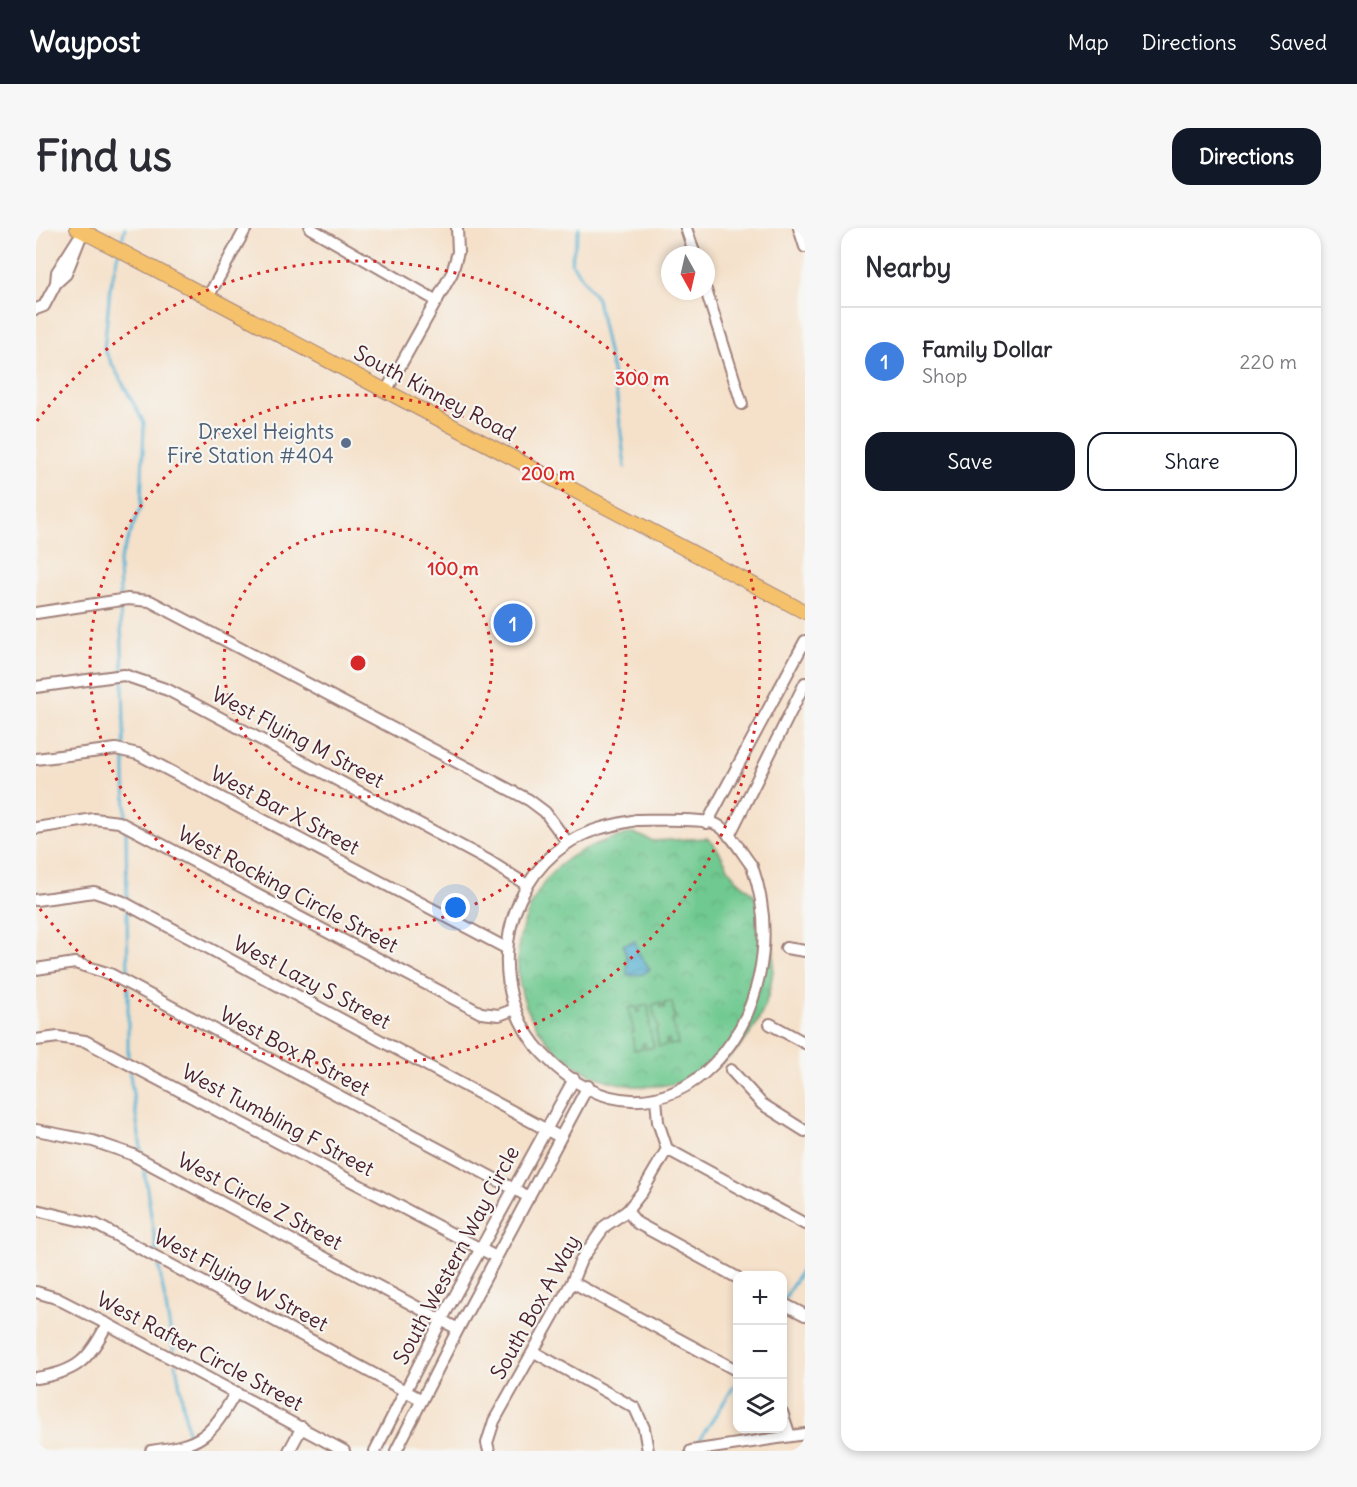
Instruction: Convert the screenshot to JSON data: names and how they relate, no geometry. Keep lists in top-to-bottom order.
{
  "streets": {
    "main road": ["South Kinney Road"],
    "street": [
      "West Flying M Street",
      "West Bar X Street",
      "West Rocking Circle Street",
      "West Lazy S Street",
      "West Box R Street",
      "West Tumbling F Street",
      "West Circle Z Street",
      "South Western Way Circle",
      "West Flying W Street",
      "South Box A Way",
      "West Rafter Circle Street"
    ]
  },
  "crossings": [
    ["West Lazy S Street", "South Western Way Circle"],
    ["West Box R Street", "South Western Way Circle"],
    ["West Tumbling F Street", "South Western Way Circle"],
    ["West Circle Z Street", "South Western Way Circle"],
    ["South Western Way Circle", "West Flying W Street"]
  ],
  "places": ["Drexel Heights Fire Station #404"],
  "north": "bottom",
  "page": {
    "header": "Waypost",
    "nav": ["Map", "Directions", "Saved"],
    "buttons": [
      "Directions",
      ["Save", "Share"]
    ],
    "title": "Find us",
    "heading": "Nearby",
    "list": [
      {
        "mark": "1",
        "name": "Family Dollar",
        "note": "Shop",
        "value": "220 m"
      }
    ],
    "pins": "1",
    "map_buttons": ["+", "−"]
  },
  "rings": ["300 m", "200 m", "100 m"]
}
